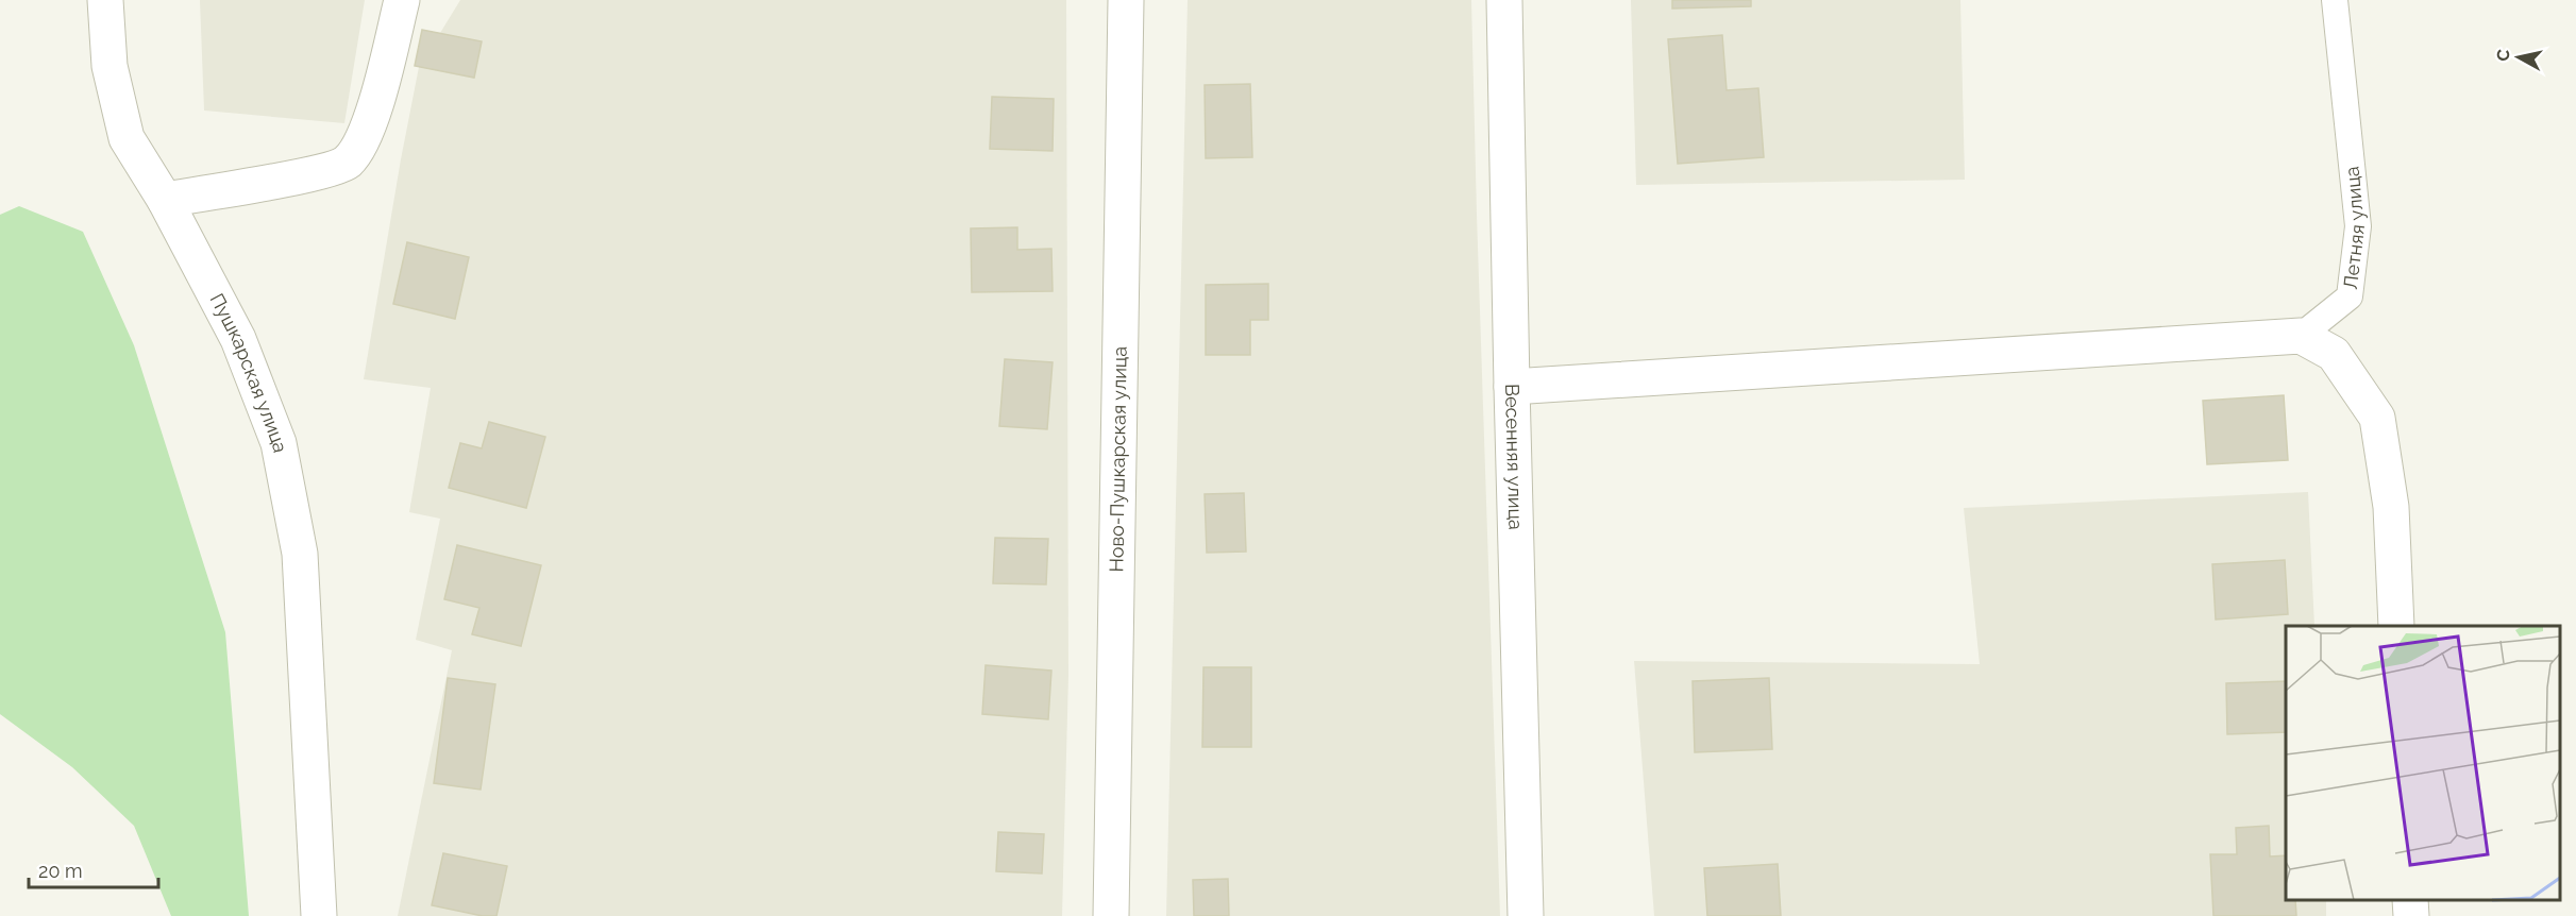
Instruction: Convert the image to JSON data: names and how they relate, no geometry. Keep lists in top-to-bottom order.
{
  "streets": {
    "street": ["Пушкарская улица", "Ново-Пушкарская улица", "Весенняя улица"],
    "lane": ["Летняя улица"]
  },
  "scale_bar": "20 m",
  "north": "left"
}
